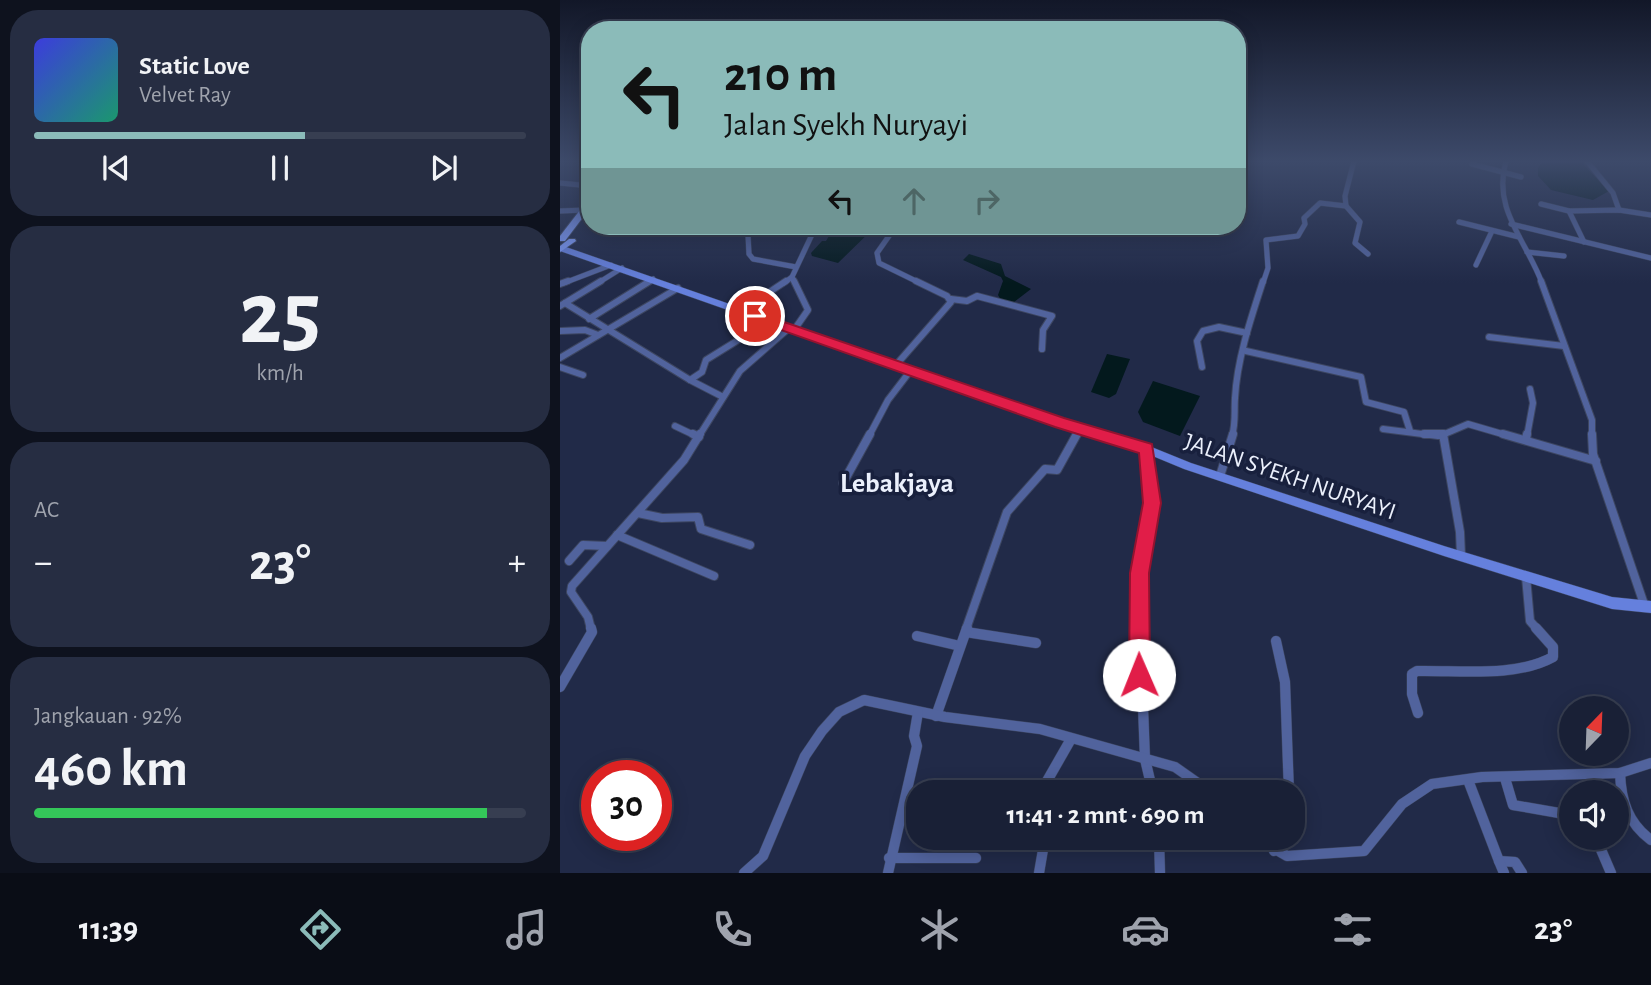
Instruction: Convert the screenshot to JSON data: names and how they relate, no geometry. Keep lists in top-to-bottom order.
{
  "streets": {
    "main road": ["JALAN SYEKH NURYAYI"]
  },
  "districts": ["Lebakjaya"],
  "north": "top right",
  "page": {
    "turn": ["210 m", "Jalan Syekh Nuryayi"],
    "song": ["Static Love", "Velvet Ray"],
    "tile": [
      ["25", "km/h"],
      "AC",
      ["Jangkauan · 92%", "460 km"]
    ],
    "heat": ["−", "23°", "+"],
    "limit": "30",
    "trip": "11:41 · 2 mnt · 690 m",
    "tabs": ["11:39", "23°"]
  }
}
